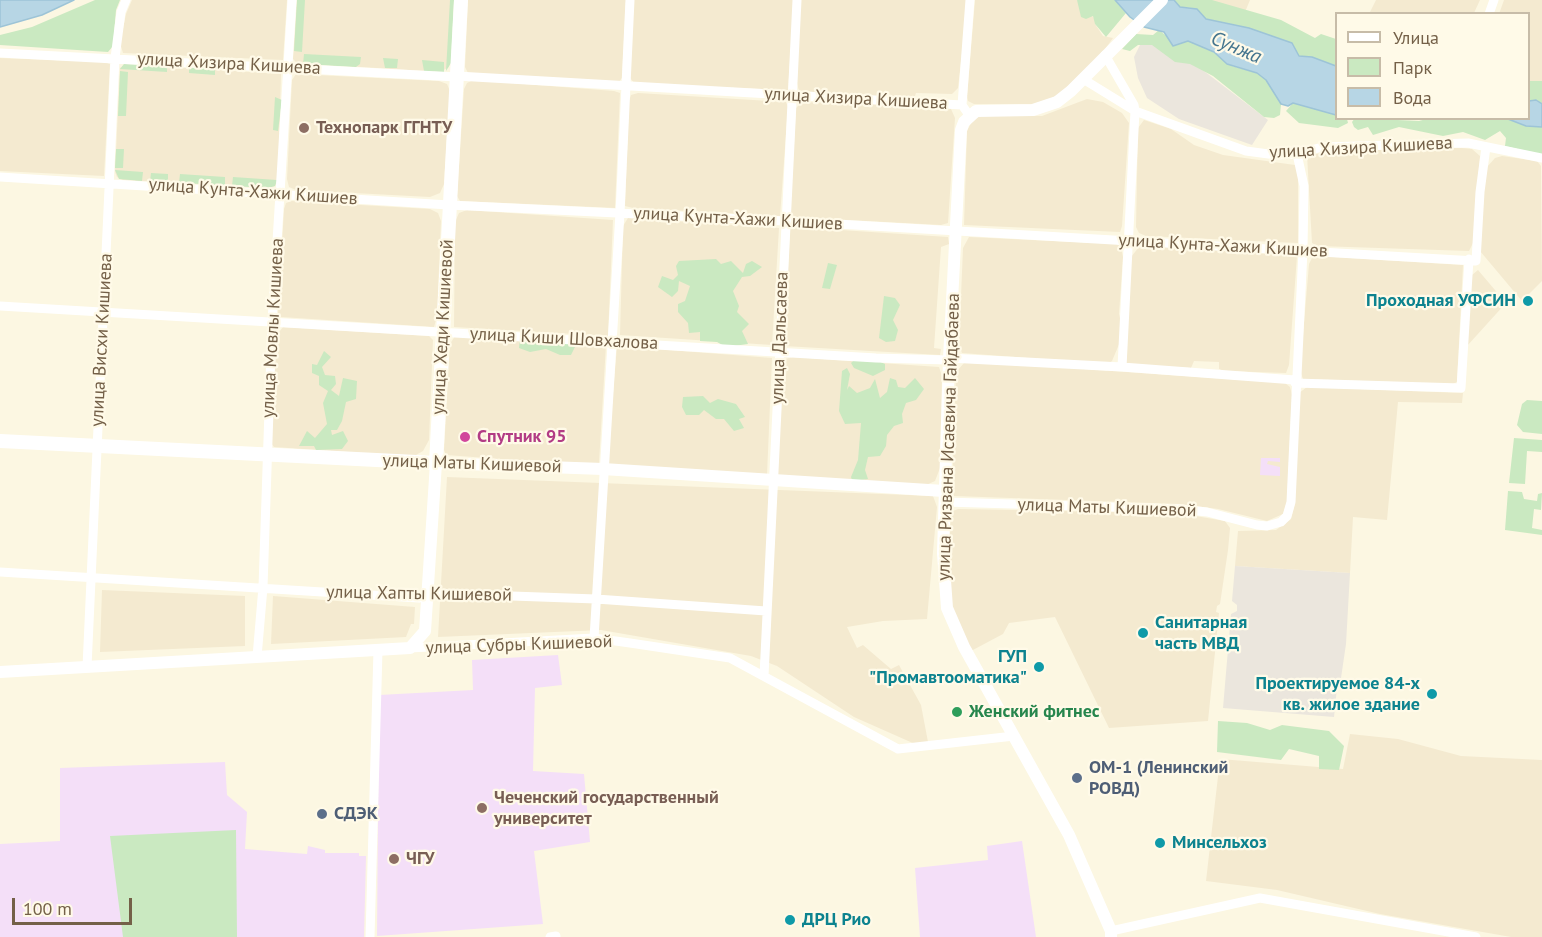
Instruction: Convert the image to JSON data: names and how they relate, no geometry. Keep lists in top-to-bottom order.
{
  "streets": {
    "main road": ["улица Хеди Кишиевой", "улица Маты Кишиевой"],
    "street": [
      "улица Хизира Кишиева",
      "улица Кунта-Хажи Кишиев",
      "улица Мовлы Кишиева",
      "улица Дальсаева",
      "улица Киши Шовхалова",
      "улица Висхи Кишиева",
      "улица Ризвана Исаевича Гайдабаева",
      "улица Хапты Кишиевой",
      "улица Субры Кишиевой"
    ]
  },
  "crossings": [
    ["улица Хизира Кишиева", "улица Хеди Кишиевой"],
    ["улица Хизира Кишиева", "улица Мовлы Кишиева"],
    ["улица Хизира Кишиева", "улица Дальсаева"],
    ["улица Хизира Кишиева", "улица Висхи Кишиева"],
    ["улица Хизира Кишиева", "улица Ризвана Исаевича Гайдабаева"],
    ["улица Кунта-Хажи Кишиев", "улица Хеди Кишиевой"],
    ["улица Кунта-Хажи Кишиев", "улица Мовлы Кишиева"],
    ["улица Кунта-Хажи Кишиев", "улица Дальсаева"],
    ["улица Кунта-Хажи Кишиев", "улица Киши Шовхалова"],
    ["улица Кунта-Хажи Кишиев", "улица Висхи Кишиева"],
    ["улица Кунта-Хажи Кишиев", "улица Ризвана Исаевича Гайдабаева"],
    ["улица Хеди Кишиевой", "улица Киши Шовхалова"],
    ["улица Хеди Кишиевой", "улица Маты Кишиевой"],
    ["улица Хеди Кишиевой", "улица Хапты Кишиевой"],
    ["улица Хеди Кишиевой", "улица Субры Кишиевой"],
    ["улица Мовлы Кишиева", "улица Киши Шовхалова"],
    ["улица Мовлы Кишиева", "улица Маты Кишиевой"],
    ["улица Мовлы Кишиева", "улица Хапты Кишиевой"],
    ["улица Мовлы Кишиева", "улица Субры Кишиевой"],
    ["улица Дальсаева", "улица Киши Шовхалова"],
    ["улица Дальсаева", "улица Маты Кишиевой"],
    ["улица Дальсаева", "улица Хапты Кишиевой"],
    ["улица Дальсаева", "улица Субры Кишиевой"],
    ["улица Киши Шовхалова", "улица Висхи Кишиева"],
    ["улица Киши Шовхалова", "улица Ризвана Исаевича Гайдабаева"],
    ["улица Киши Шовхалова", "улица Маты Кишиевой"],
    ["улица Висхи Кишиева", "улица Маты Кишиевой"],
    ["улица Висхи Кишиева", "улица Хапты Кишиевой"],
    ["улица Висхи Кишиева", "улица Субры Кишиевой"],
    ["улица Ризвана Исаевича Гайдабаева", "улица Маты Кишиевой"],
    ["улица Ризвана Исаевича Гайдабаева", "улица Субры Кишиевой"]
  ],
  "water": ["Сунжа"],
  "places": [
    "Технопарк ГГНТУ",
    "Проходная УФСИН",
    "Спутник 95",
    "Санитарная часть МВД",
    "ГУП \"Промавтооматика\"",
    "Проектируемое 84-х кв. жилое здание",
    "Женский фитнес",
    "ОМ-1 (Ленинский РОВД)",
    "Чеченский государственный университет",
    "СДЭК",
    "Минсельхоз",
    "ЧГУ",
    "ДРЦ Рио"
  ],
  "legend": ["Улица", "Парк", "Вода"],
  "scale_bar": "100 m"
}
